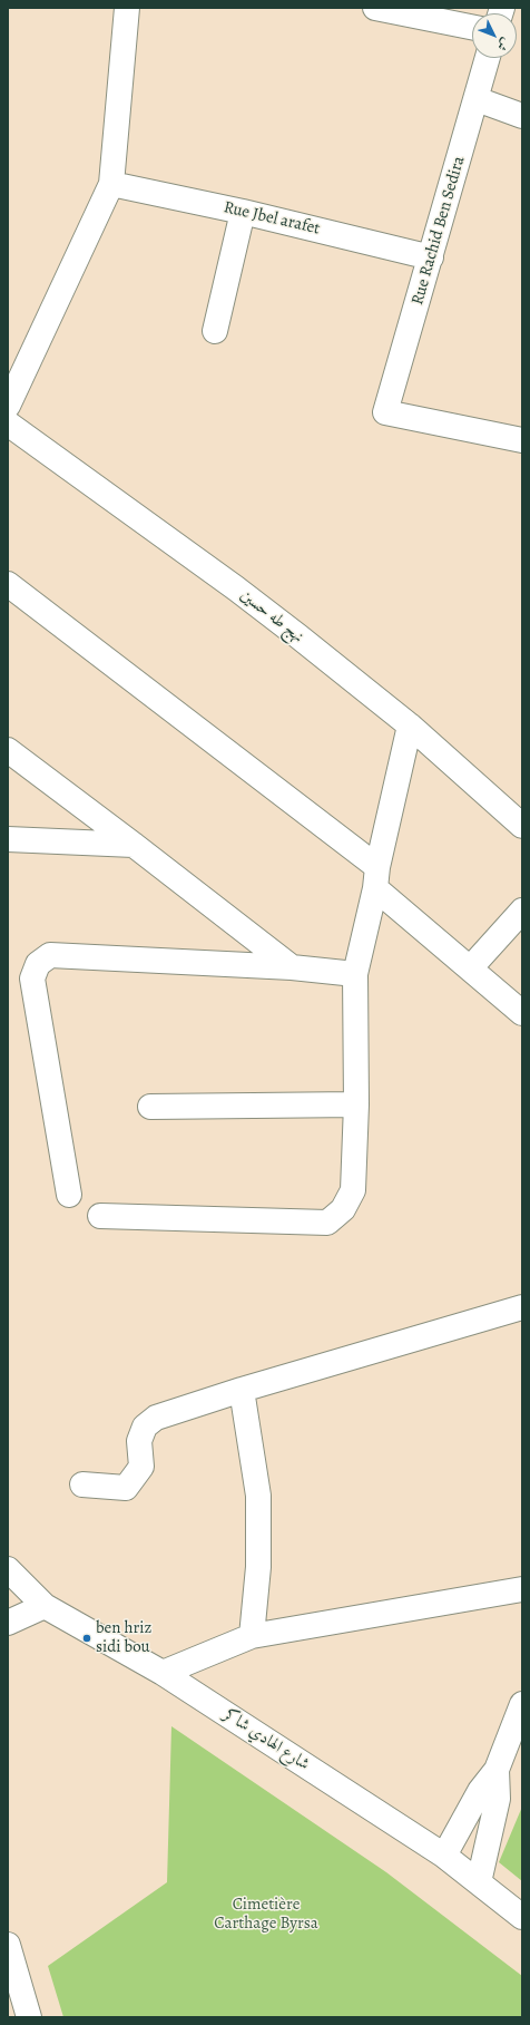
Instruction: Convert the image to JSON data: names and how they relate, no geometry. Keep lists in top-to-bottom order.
{
  "streets": {
    "street": [
      "Rue Jbel arafet",
      "Rue Rachid Ben Sedira",
      "نهج طه حسين",
      "شارع الهادي شاكر"
    ]
  },
  "crossings": [
    ["Rue Jbel arafet", "Rue Rachid Ben Sedira"]
  ],
  "parks": ["Cimetière Carthage Byrsa"],
  "places": ["ben hriz sidi bou"],
  "north": "bottom right"
}
